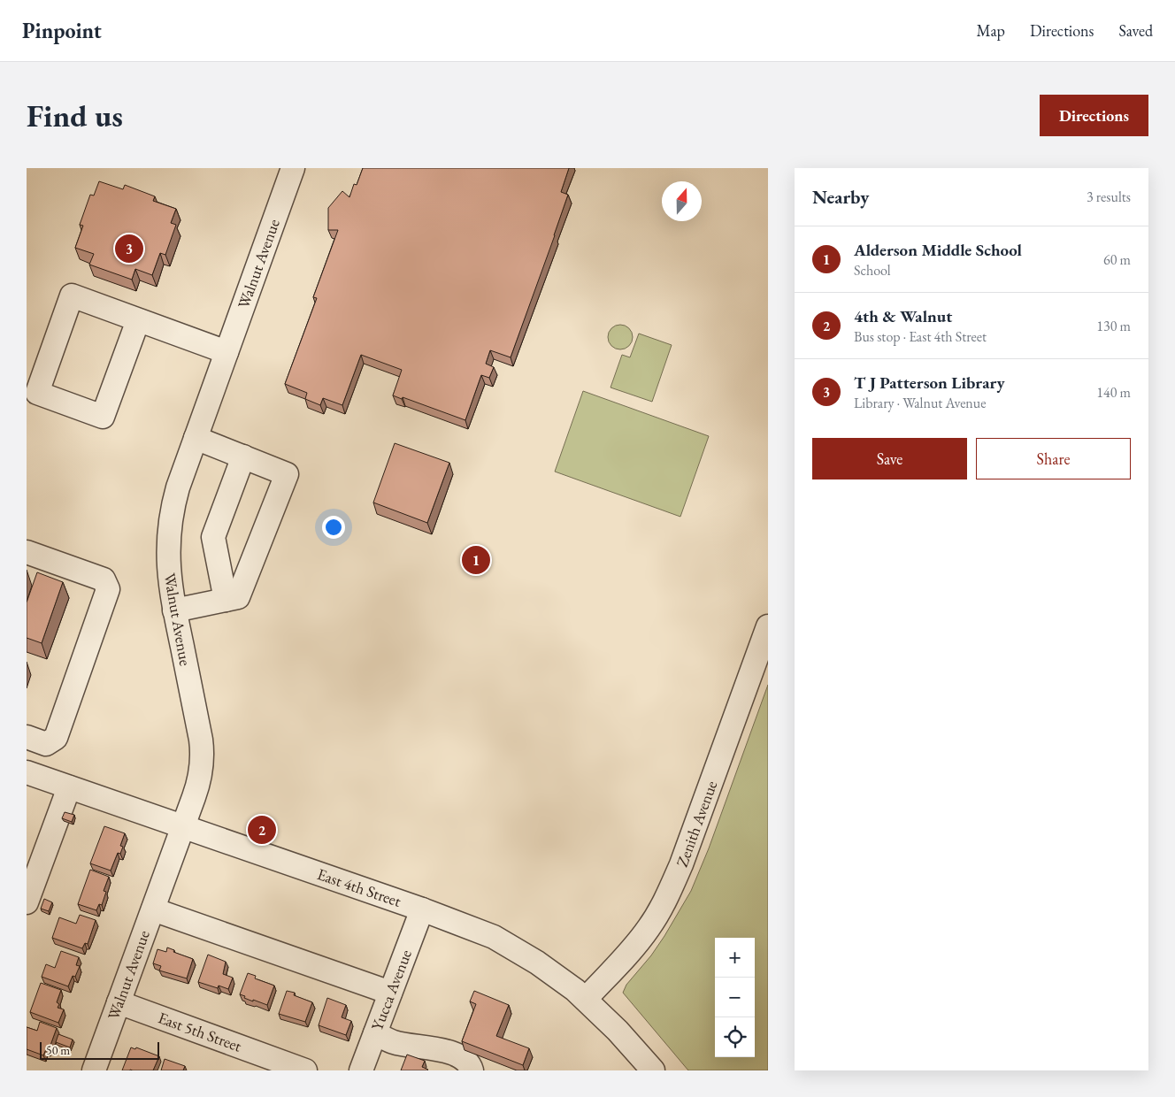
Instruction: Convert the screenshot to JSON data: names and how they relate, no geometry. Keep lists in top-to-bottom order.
{
  "streets": {
    "street": [
      "Walnut Avenue",
      "Zenith Avenue",
      "East 4th Street",
      "Yucca Avenue",
      "East 5th Street"
    ]
  },
  "crossings": [
    ["Walnut Avenue", "East 4th Street"],
    ["Walnut Avenue", "East 5th Street"],
    ["Zenith Avenue", "East 4th Street"],
    ["East 4th Street", "Yucca Avenue"]
  ],
  "scale_bar": "50 m",
  "north": "top",
  "page": {
    "header": "Pinpoint",
    "nav": ["Map", "Directions", "Saved"],
    "buttons": [
      "Directions",
      ["Save", "Share"]
    ],
    "title": "Find us",
    "heading": ["Nearby", "3 results"],
    "list": [
      {
        "mark": "1",
        "name": "Alderson Middle School",
        "note": "School",
        "value": "60 m"
      },
      {
        "mark": "2",
        "name": "4th & Walnut",
        "note": "Bus stop · East 4th Street",
        "value": "130 m"
      },
      {
        "mark": "3",
        "name": "T J Patterson Library",
        "note": "Library · Walnut Avenue",
        "value": "140 m"
      }
    ],
    "pins": ["3", "1", "2"],
    "map_buttons": ["+", "−"],
    "scale": "50 m"
  }
}
